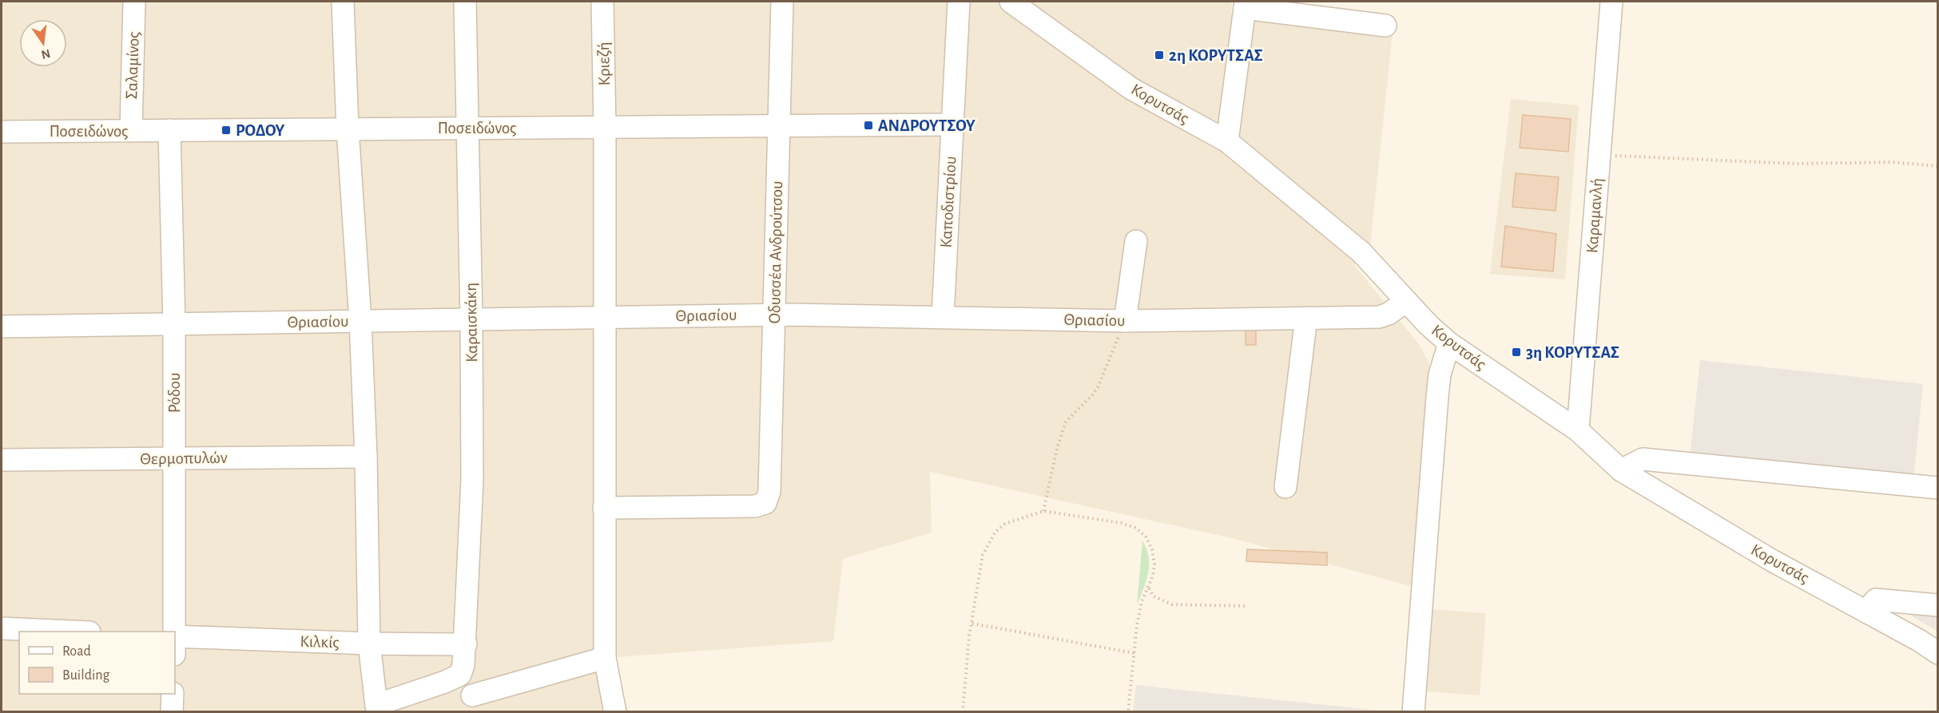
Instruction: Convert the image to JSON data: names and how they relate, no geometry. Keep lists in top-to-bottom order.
{
  "streets": {
    "street": [
      "Κριεζή",
      "Σαλαμίνος",
      "Κορυτσάς",
      "Ποσειδώνος",
      "Καποδιστρίου",
      "Καραμανλή",
      "Οδυσσέα Ανδρούτσου",
      "Θριασίου",
      "Καραισκάκη",
      "Ρόδου",
      "Θερμοπυλών",
      "Κιλκίς"
    ]
  },
  "crossings": [
    ["Κριεζή", "Ποσειδώνος"],
    ["Κριεζή", "Οδυσσέα Ανδρούτσου"],
    ["Κριεζή", "Θριασίου"],
    ["Σαλαμίνος", "Ποσειδώνος"],
    ["Κορυτσάς", "Καραμανλή"],
    ["Κορυτσάς", "Θριασίου"],
    ["Ποσειδώνος", "Καποδιστρίου"],
    ["Ποσειδώνος", "Οδυσσέα Ανδρούτσου"],
    ["Ποσειδώνος", "Καραισκάκη"],
    ["Ποσειδώνος", "Ρόδου"],
    ["Καποδιστρίου", "Θριασίου"],
    ["Οδυσσέα Ανδρούτσου", "Θριασίου"],
    ["Θριασίου", "Καραισκάκη"],
    ["Θριασίου", "Ρόδου"],
    ["Καραισκάκη", "Κιλκίς"],
    ["Ρόδου", "Θερμοπυλών"]
  ],
  "places": {
    "transit": [
      "2η ΚΟΡΥΤΣΑΣ",
      "ΑΝΔΡΟΥΤΣΟΥ",
      "ΡΟΔΟΥ",
      "3η ΚΟΡΥΤΣΑΣ"
    ]
  },
  "legend": ["Road", "Building"],
  "north": "bottom"
}
